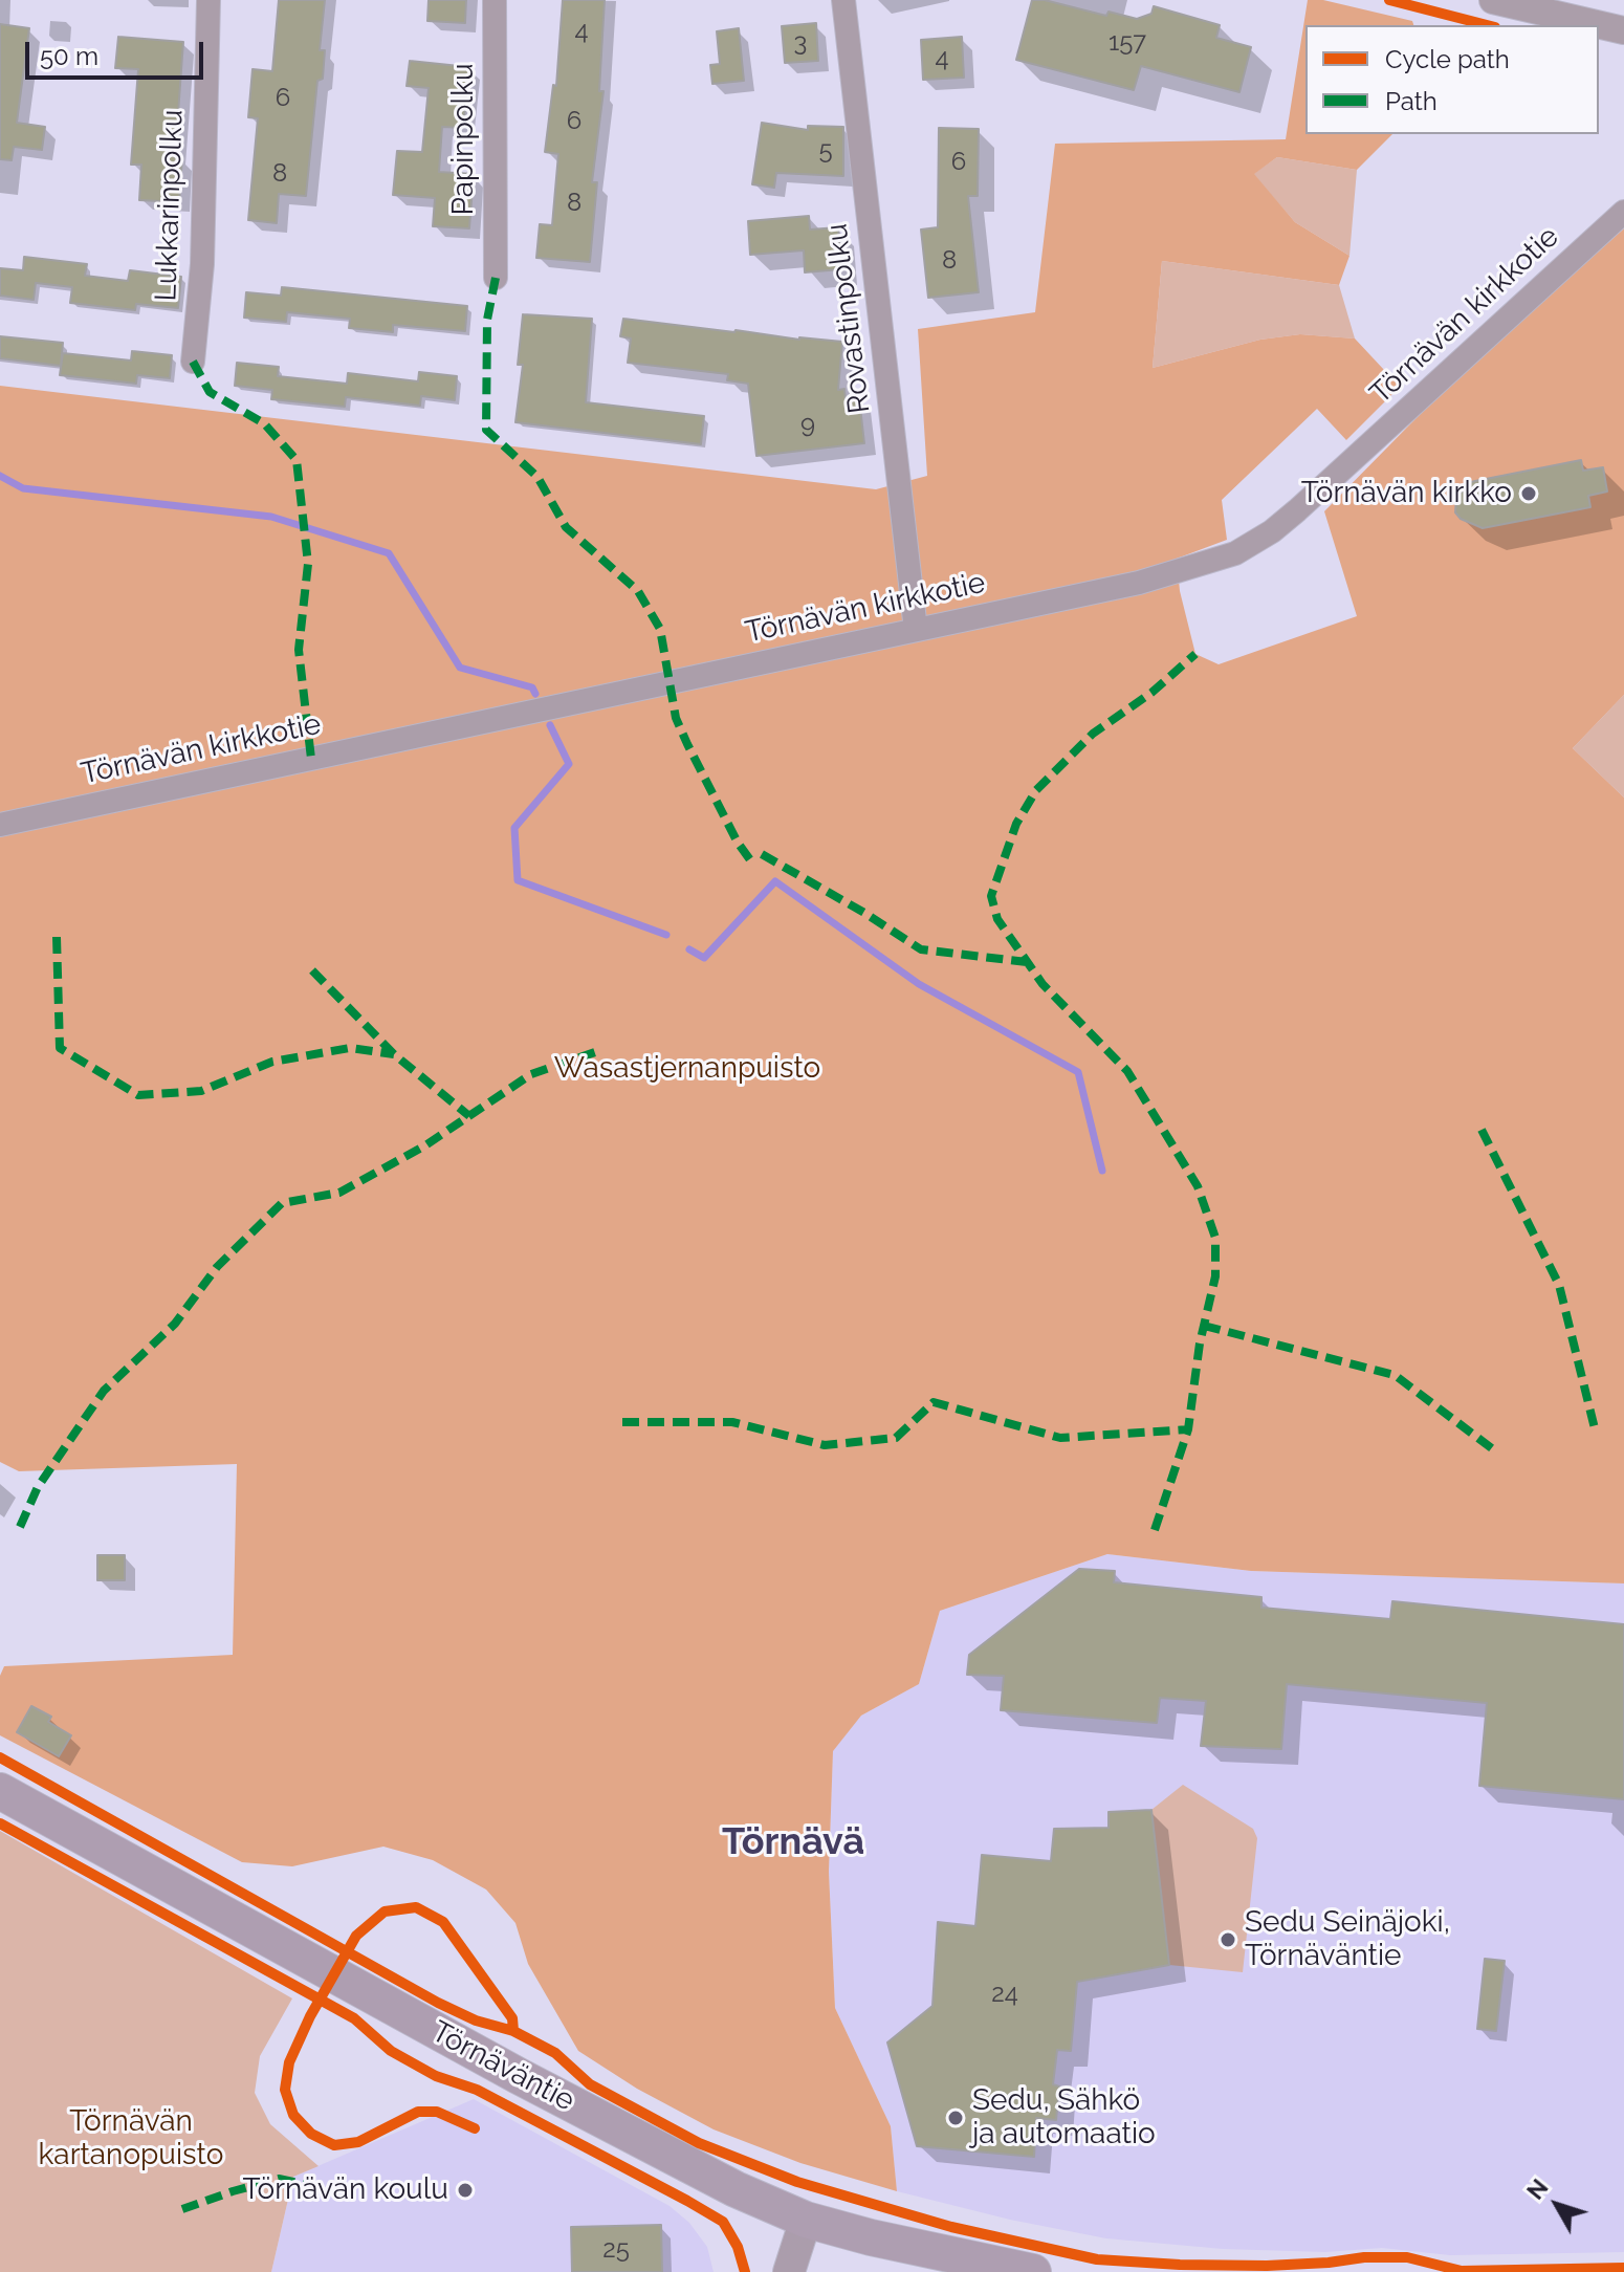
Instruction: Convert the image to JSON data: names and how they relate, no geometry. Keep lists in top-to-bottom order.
{
  "streets": {
    "main road": ["Törnäväntie"],
    "street": [
      "Papinpolku",
      "Lukkarinpolku",
      "Törnävän kirkkotie",
      "Rovastinpolku"
    ]
  },
  "crossings": [
    ["Törnävän kirkkotie", "Rovastinpolku"]
  ],
  "districts": ["Törnävä"],
  "parks": ["Wasastjernanpuisto", "Törnävän kartanopuisto"],
  "places": [
    "Törnävän kirkko",
    "Sedu Seinäjoki, Törnäväntie",
    "Sedu, Sähkö ja automaatio",
    "Törnävän koulu"
  ],
  "house_numbers": [
    "4",
    "3",
    "157",
    "4",
    "6",
    "6",
    "5",
    "6",
    "8",
    "8",
    "8",
    "9",
    "24",
    "25"
  ],
  "legend": ["Cycle path", "Path"],
  "scale_bar": "50 m",
  "north": "top left"
}
